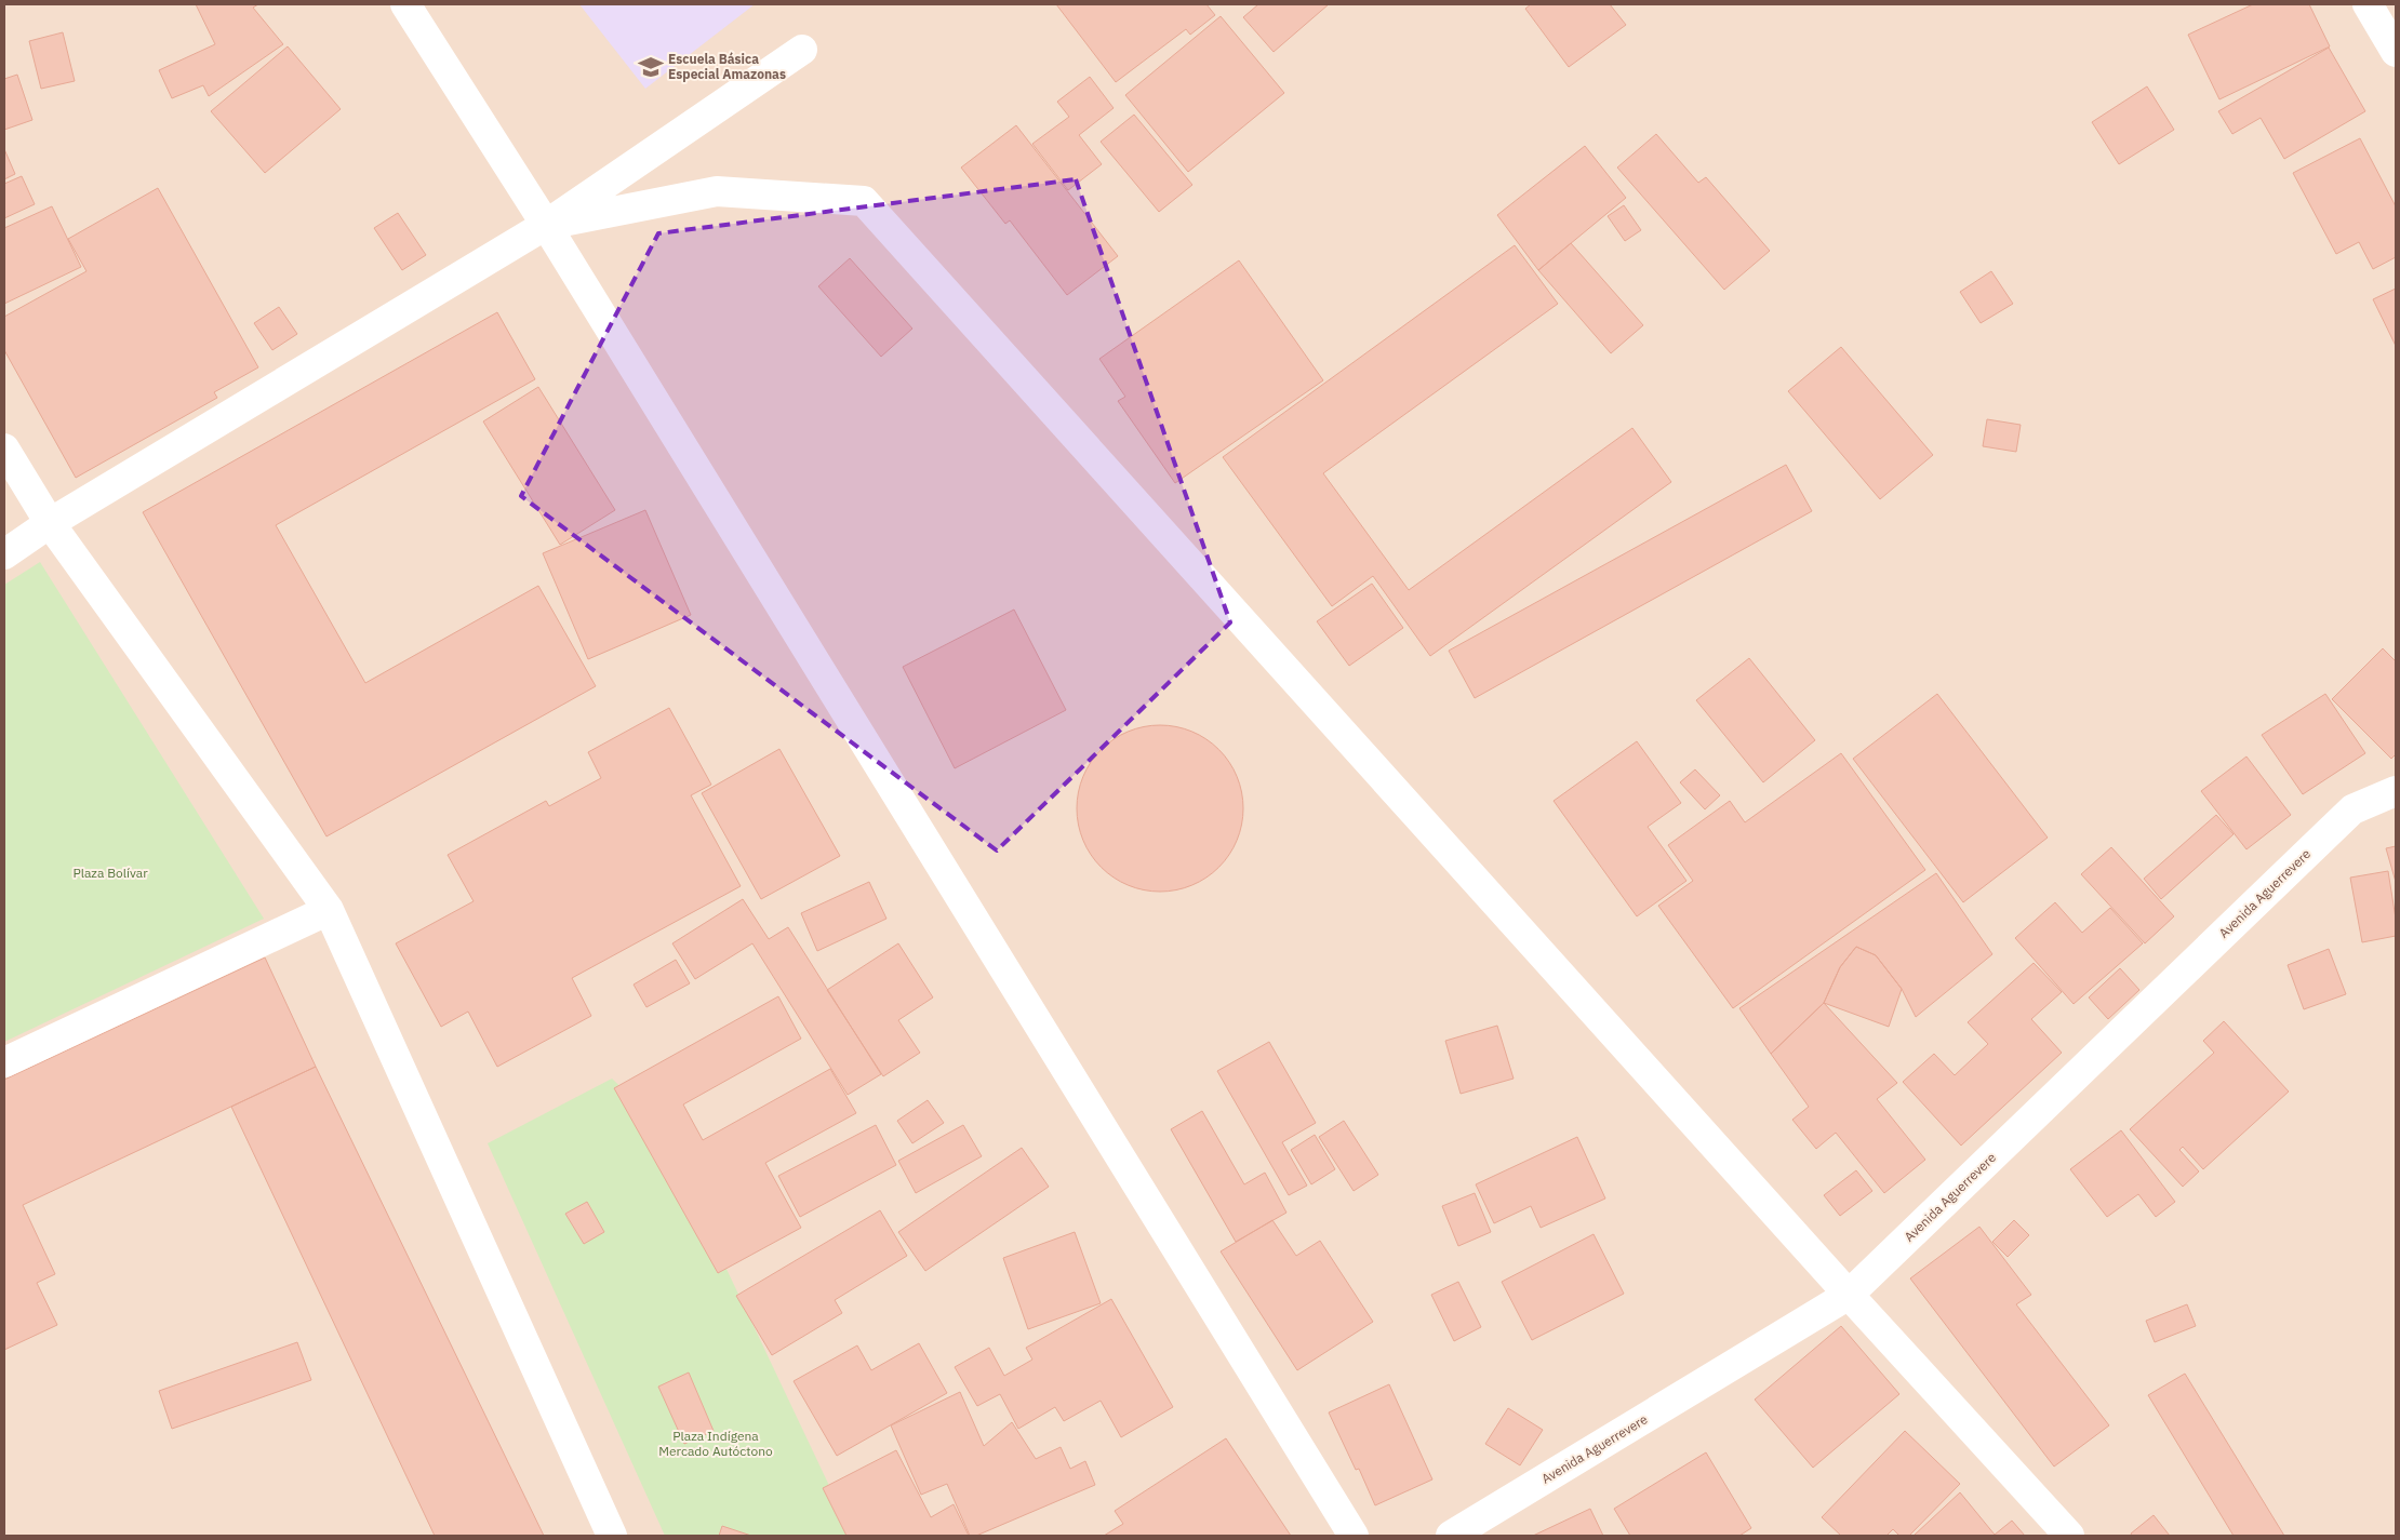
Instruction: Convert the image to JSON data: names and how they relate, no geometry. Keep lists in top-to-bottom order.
{
  "streets": {
    "street": ["Avenida Aguerrevere"]
  },
  "parks": ["Plaza Bolívar", "Plaza Indígena Mercado Autóctono"],
  "places": {
    "school or university": ["Escuela Básica Especial Amazonas"]
  }
}
